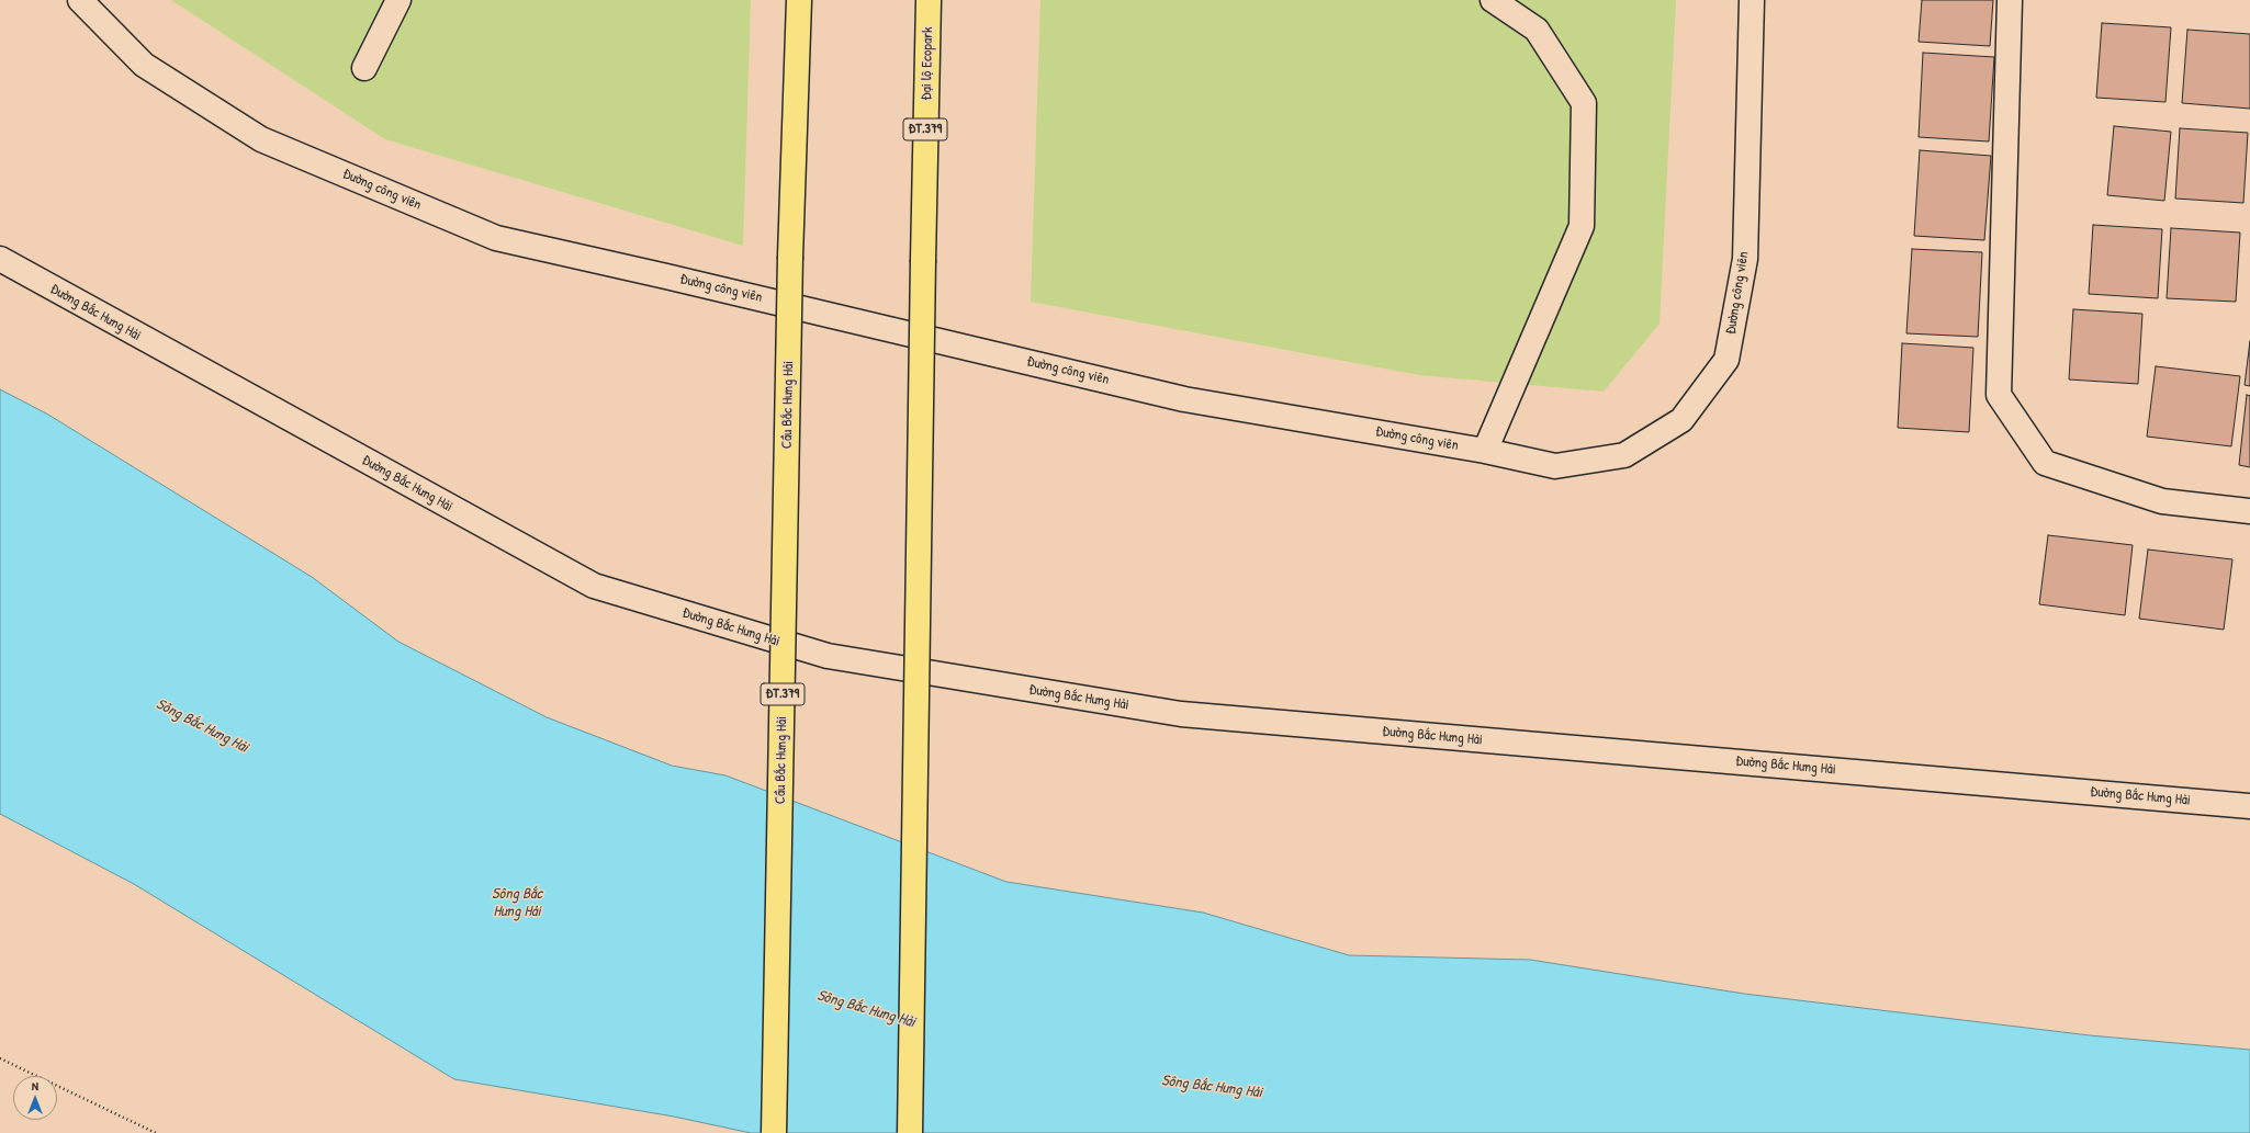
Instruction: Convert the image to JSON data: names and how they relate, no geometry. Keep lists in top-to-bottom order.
{
  "streets": {
    "highway": ["Đại lộ Ecopark", "ĐT.379", "Cầu Bắc Hưng Hải"],
    "street": ["Đường công viên", "Đường Bắc Hưng Hải"]
  },
  "water": ["Sông Bắc Hưng Hải"],
  "north": "top"
}
